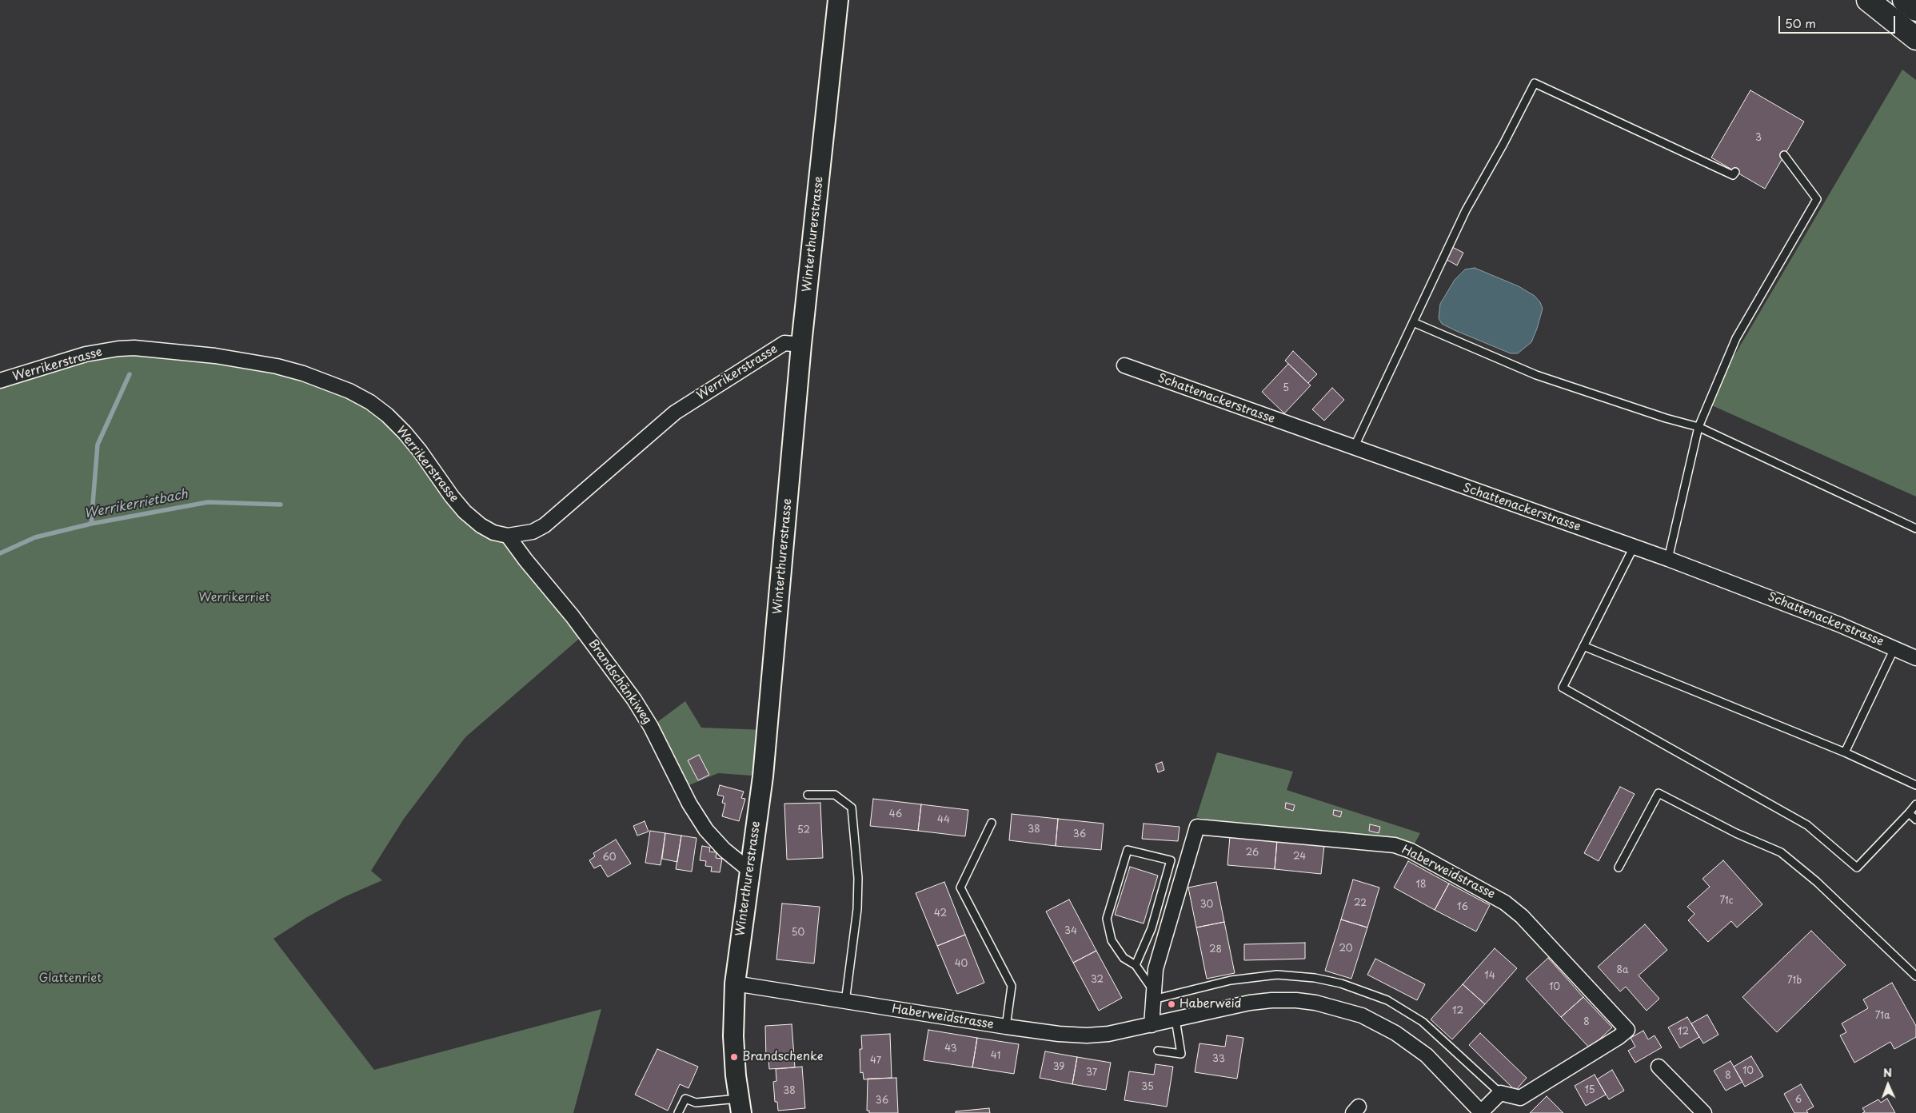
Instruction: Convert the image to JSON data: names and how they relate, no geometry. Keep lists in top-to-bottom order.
{
  "streets": {
    "main road": ["Winterthurerstrasse"],
    "street": [
      "Werrikerstrasse",
      "Schattenackerstrasse",
      "Brandschänkiweg",
      "Haberweidstrasse"
    ]
  },
  "crossings": [
    ["Winterthurerstrasse", "Werrikerstrasse"],
    ["Winterthurerstrasse", "Brandschänkiweg"],
    ["Winterthurerstrasse", "Haberweidstrasse"],
    ["Werrikerstrasse", "Brandschänkiweg"]
  ],
  "water": ["Werrikerrietbach"],
  "parks": ["Werrikerriet", "Glattenriet"],
  "places": ["Haberweid", "Brandschenke"],
  "house_numbers": [
    "3",
    "5",
    "46",
    "44",
    "38",
    "52",
    "36",
    "26",
    "24",
    "60",
    "18",
    "71c",
    "22",
    "30",
    "16",
    "42",
    "34",
    "50",
    "20",
    "28",
    "40",
    "8a",
    "14",
    "32",
    "71b",
    "10",
    "12",
    "71a",
    "8",
    "12",
    "43",
    "41",
    "33",
    "47",
    "39",
    "10",
    "37",
    "8",
    "35",
    "15",
    "38",
    "6",
    "36"
  ],
  "scale_bar": "50 m",
  "north": "top"
}
